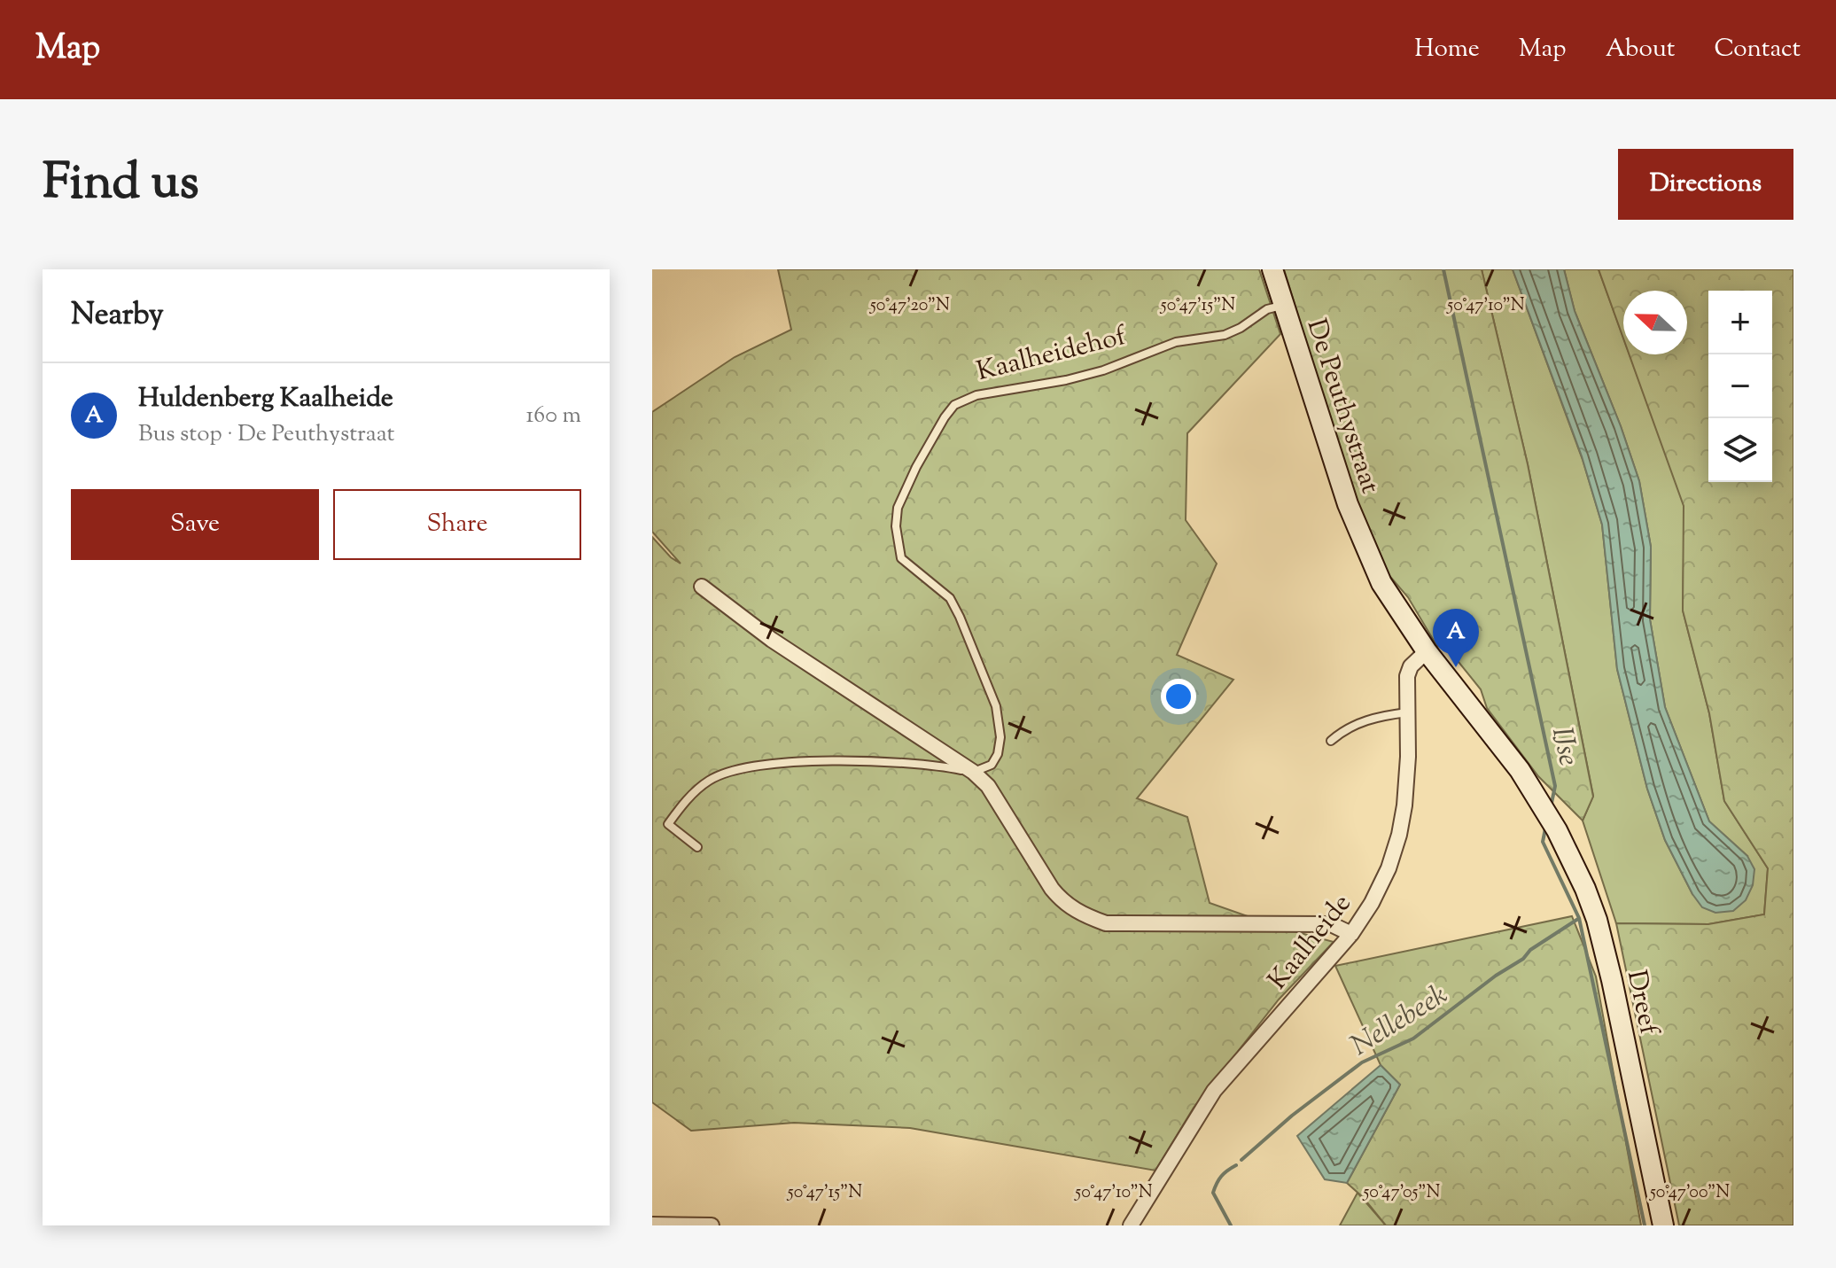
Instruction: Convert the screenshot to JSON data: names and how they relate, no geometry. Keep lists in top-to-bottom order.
{
  "streets": {
    "main road": ["De Peuthystraat", "Dreef"],
    "street": ["Kaalheide"],
    "lane": ["Kaalheidehof"]
  },
  "crossings": [
    ["Kaalheidehof", "De Peuthystraat"],
    ["De Peuthystraat", "Kaalheide"],
    ["De Peuthystraat", "Dreef"]
  ],
  "water": ["IJse", "Nellebeek"],
  "north": "left",
  "page": {
    "header": "Map",
    "nav": [
      "Home",
      "Map",
      "About",
      "Contact"
    ],
    "title": "Find us",
    "buttons": [
      "Directions",
      ["Save", "Share"]
    ],
    "heading": "Nearby",
    "map_buttons": ["+", "−"],
    "list": [
      {
        "mark": "A",
        "name": "Huldenberg Kaalheide",
        "note": "Bus stop · De Peuthystraat",
        "value": "160 m"
      }
    ],
    "pins": "A"
  },
  "coordinates": [
    "50°47'20\"N",
    "50°47'15\"N",
    "50°47'10\"N",
    "50°47'05\"N",
    "50°47'00\"N"
  ]
}
